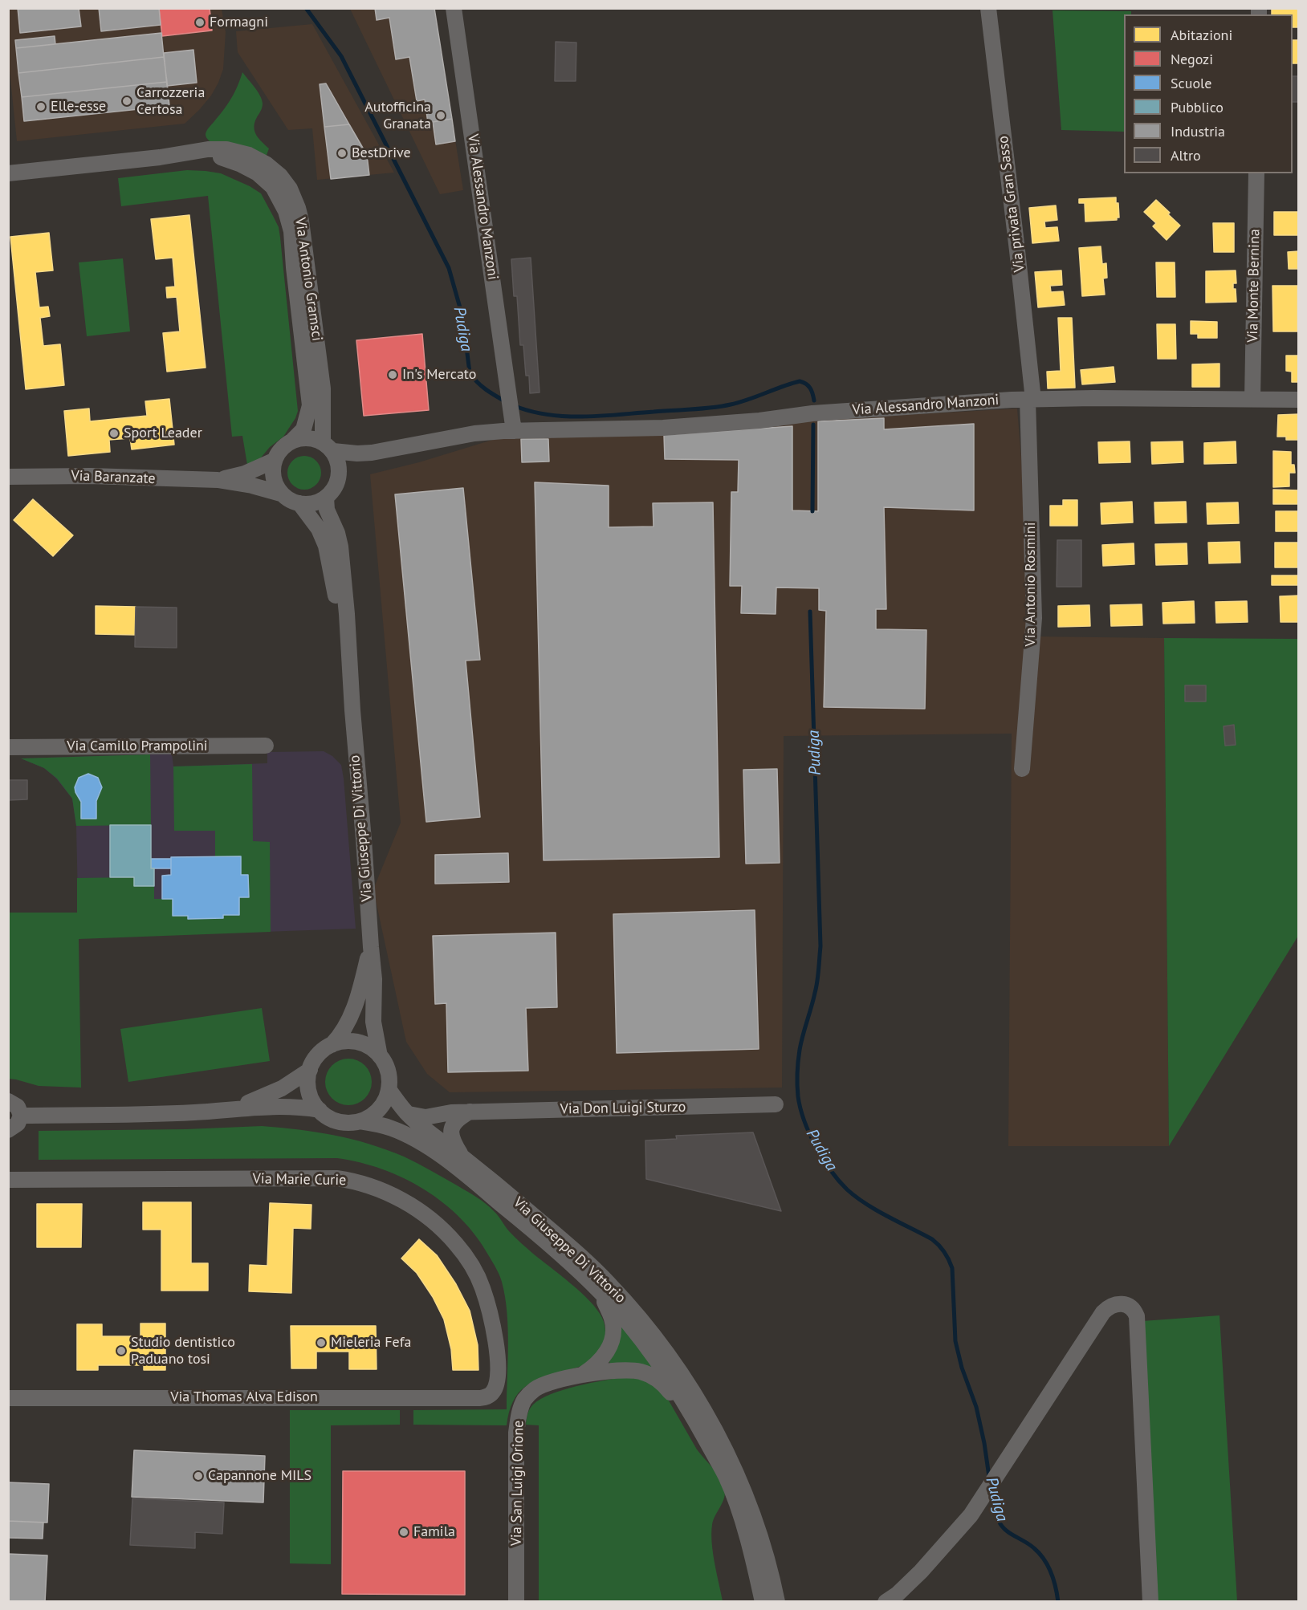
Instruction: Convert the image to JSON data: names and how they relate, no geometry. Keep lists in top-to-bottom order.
{
  "streets": {
    "street": [
      "Via privata Gran Sasso",
      "Via Alessandro Manzoni",
      "Via Antonio Gramsci",
      "Via Monte Bernina",
      "Via Baranzate",
      "Via Antonio Rosmini",
      "Via Camillo Prampolini",
      "Via Giuseppe Di Vittorio",
      "Via Don Luigi Sturzo",
      "Via Marie Curie",
      "Via Thomas Alva Edison",
      "Via San Luigi Orione"
    ]
  },
  "crossings": [
    ["Via privata Gran Sasso", "Via Alessandro Manzoni"],
    ["Via privata Gran Sasso", "Via Antonio Rosmini"],
    ["Via Alessandro Manzoni", "Via Monte Bernina"],
    ["Via Alessandro Manzoni", "Via Antonio Rosmini"],
    ["Via Antonio Gramsci", "Via Baranzate"],
    ["Via Antonio Gramsci", "Via Giuseppe Di Vittorio"],
    ["Via Baranzate", "Via Giuseppe Di Vittorio"],
    ["Via Giuseppe Di Vittorio", "Via Don Luigi Sturzo"],
    ["Via Giuseppe Di Vittorio", "Via San Luigi Orione"],
    ["Via Marie Curie", "Via Thomas Alva Edison"]
  ],
  "water": ["Pudiga"],
  "places": [
    "Formagni",
    "Carrozzeria Certosa",
    "Elle-esse",
    "Autofficina Granata",
    "BestDrive",
    "In's Mercato",
    "Sport Leader",
    "Mieleria Fefa",
    "Studio dentistico Paduano tosi",
    "Capannone MILS",
    "Famila"
  ],
  "legend": [
    "Abitazioni",
    "Negozi",
    "Scuole",
    "Pubblico",
    "Industria",
    "Altro"
  ]
}
